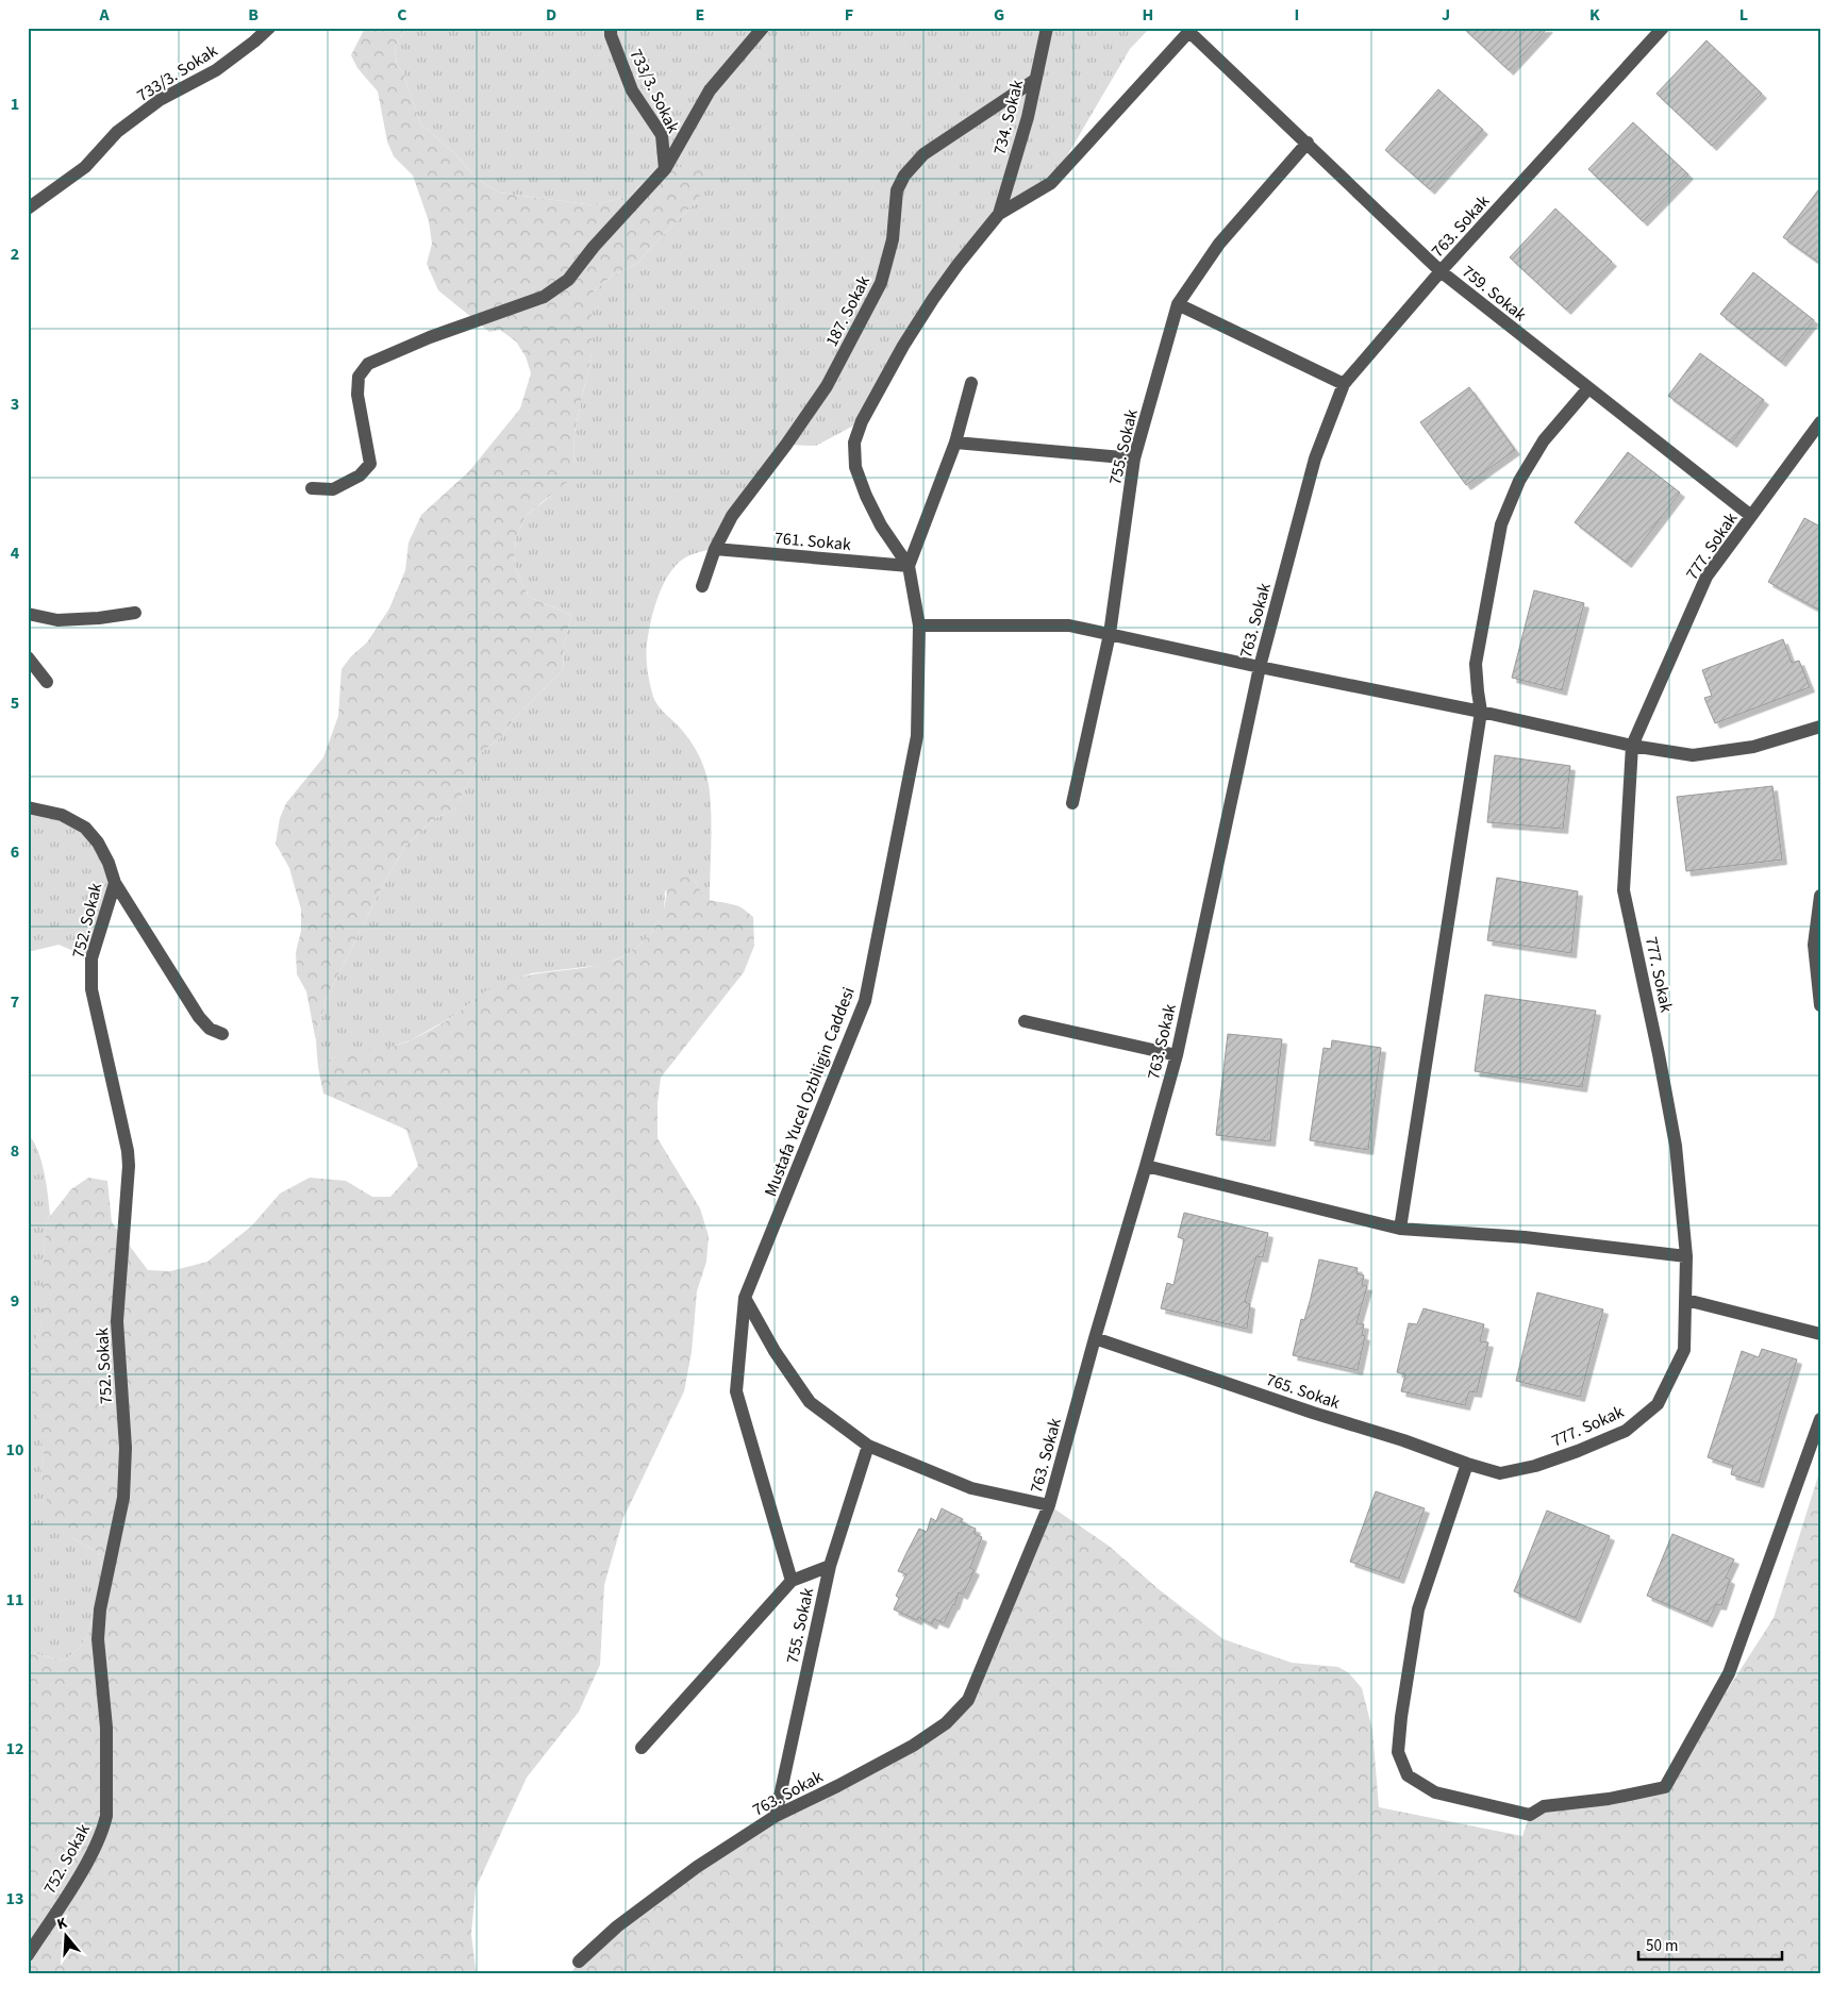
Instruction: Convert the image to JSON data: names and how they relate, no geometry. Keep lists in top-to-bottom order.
{
  "streets": {
    "street": [
      "733/3. Sokak",
      "734. Sokak",
      "763. Sokak",
      "759. Sokak",
      "187. Sokak",
      "755. Sokak",
      "761. Sokak",
      "777. Sokak",
      "752. Sokak",
      "Mustafa Yucel Ozbiligin Caddesi",
      "765. Sokak"
    ]
  },
  "crossings": [
    ["734. Sokak", "187. Sokak"],
    ["763. Sokak", "759. Sokak"],
    ["763. Sokak", "755. Sokak"],
    ["763. Sokak", "765. Sokak"],
    ["759. Sokak", "755. Sokak"],
    ["759. Sokak", "777. Sokak"],
    ["187. Sokak", "761. Sokak"],
    ["761. Sokak", "Mustafa Yucel Ozbiligin Caddesi"],
    ["777. Sokak", "765. Sokak"]
  ],
  "scale_bar": "50 m",
  "north": "top",
  "grid": {
    "columns": [
      "A",
      "B",
      "C",
      "D",
      "E",
      "F",
      "G",
      "H",
      "I",
      "J",
      "K",
      "L"
    ],
    "rows": [
      "1",
      "2",
      "3",
      "4",
      "5",
      "6",
      "7",
      "8",
      "9",
      "10",
      "11",
      "12",
      "13"
    ]
  }
}
